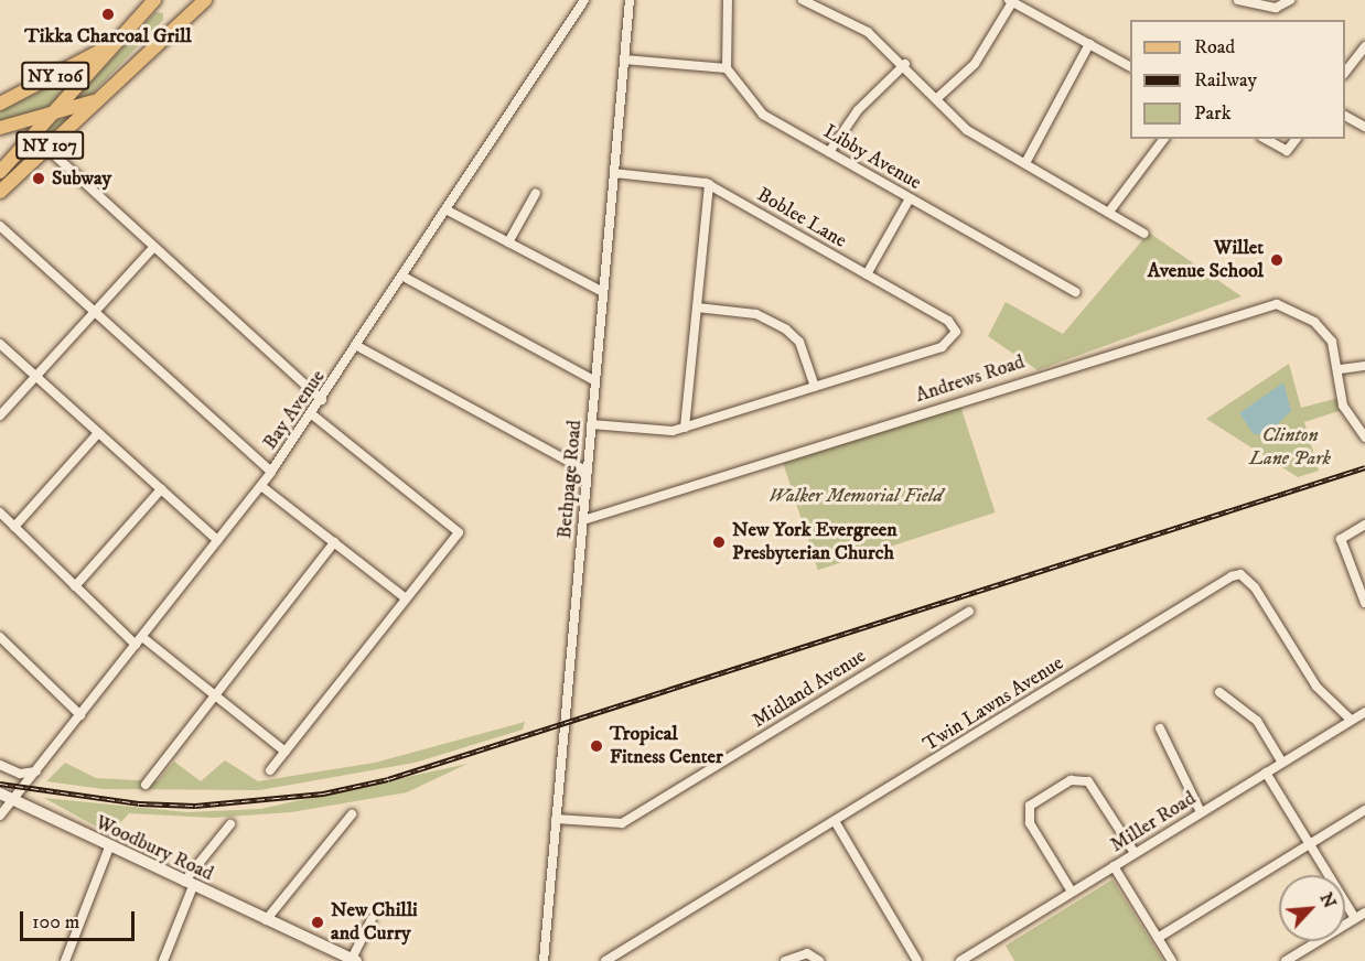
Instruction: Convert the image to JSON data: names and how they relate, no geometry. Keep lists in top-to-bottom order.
{
  "streets": {
    "main road": ["NY 106", "NY 107", "Woodbury Road"],
    "street": [
      "Libby Avenue",
      "Boblee Lane",
      "Andrews Road",
      "Bay Avenue",
      "Bethpage Road",
      "Midland Avenue",
      "Twin Lawns Avenue",
      "Miller Road"
    ]
  },
  "crossings": [
    ["NY 106", "NY 107"],
    ["Boblee Lane", "Bethpage Road"],
    ["Andrews Road", "Bethpage Road"],
    ["Bay Avenue", "Woodbury Road"],
    ["Bethpage Road", "Midland Avenue"],
    ["Twin Lawns Avenue", "Miller Road"]
  ],
  "parks": ["Clinton Lane Park", "Walker Memorial Field"],
  "places": [
    "Tikka Charcoal Grill",
    "Subway",
    "Willet Avenue School",
    "New York Evergreen Presbyterian Church",
    "Tropical Fitness Center",
    "New Chilli and Curry"
  ],
  "legend": ["Road", "Railway", "Park"],
  "scale_bar": "100 m",
  "north": "top right"
}
